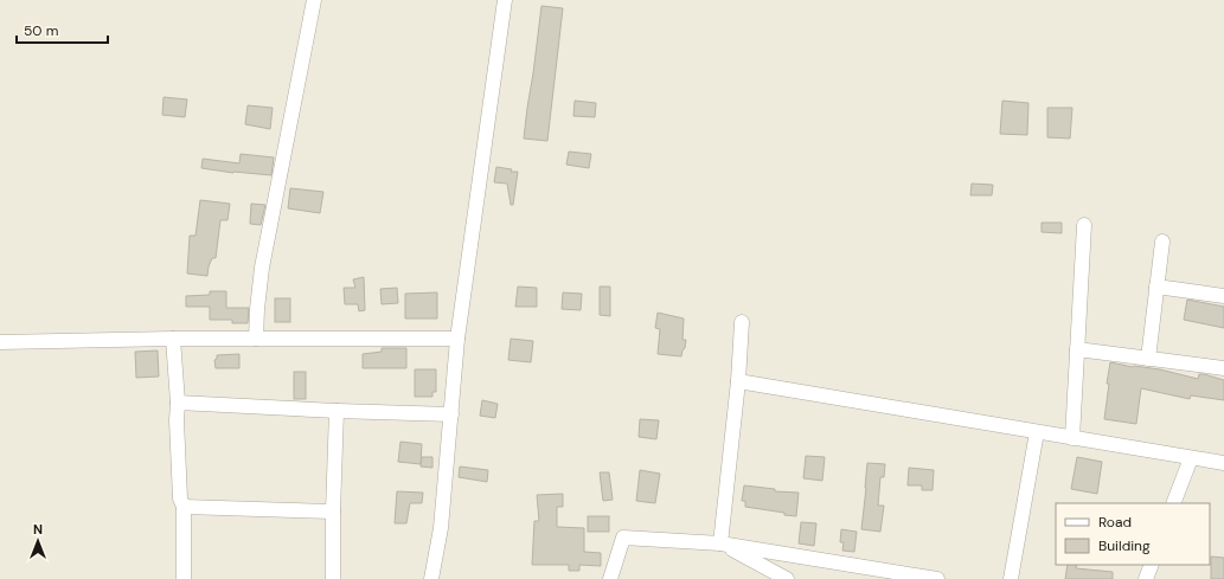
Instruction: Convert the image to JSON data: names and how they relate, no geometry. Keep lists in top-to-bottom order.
{
  "legend": ["Road", "Building"],
  "scale_bar": "50 m",
  "north": "top"
}
